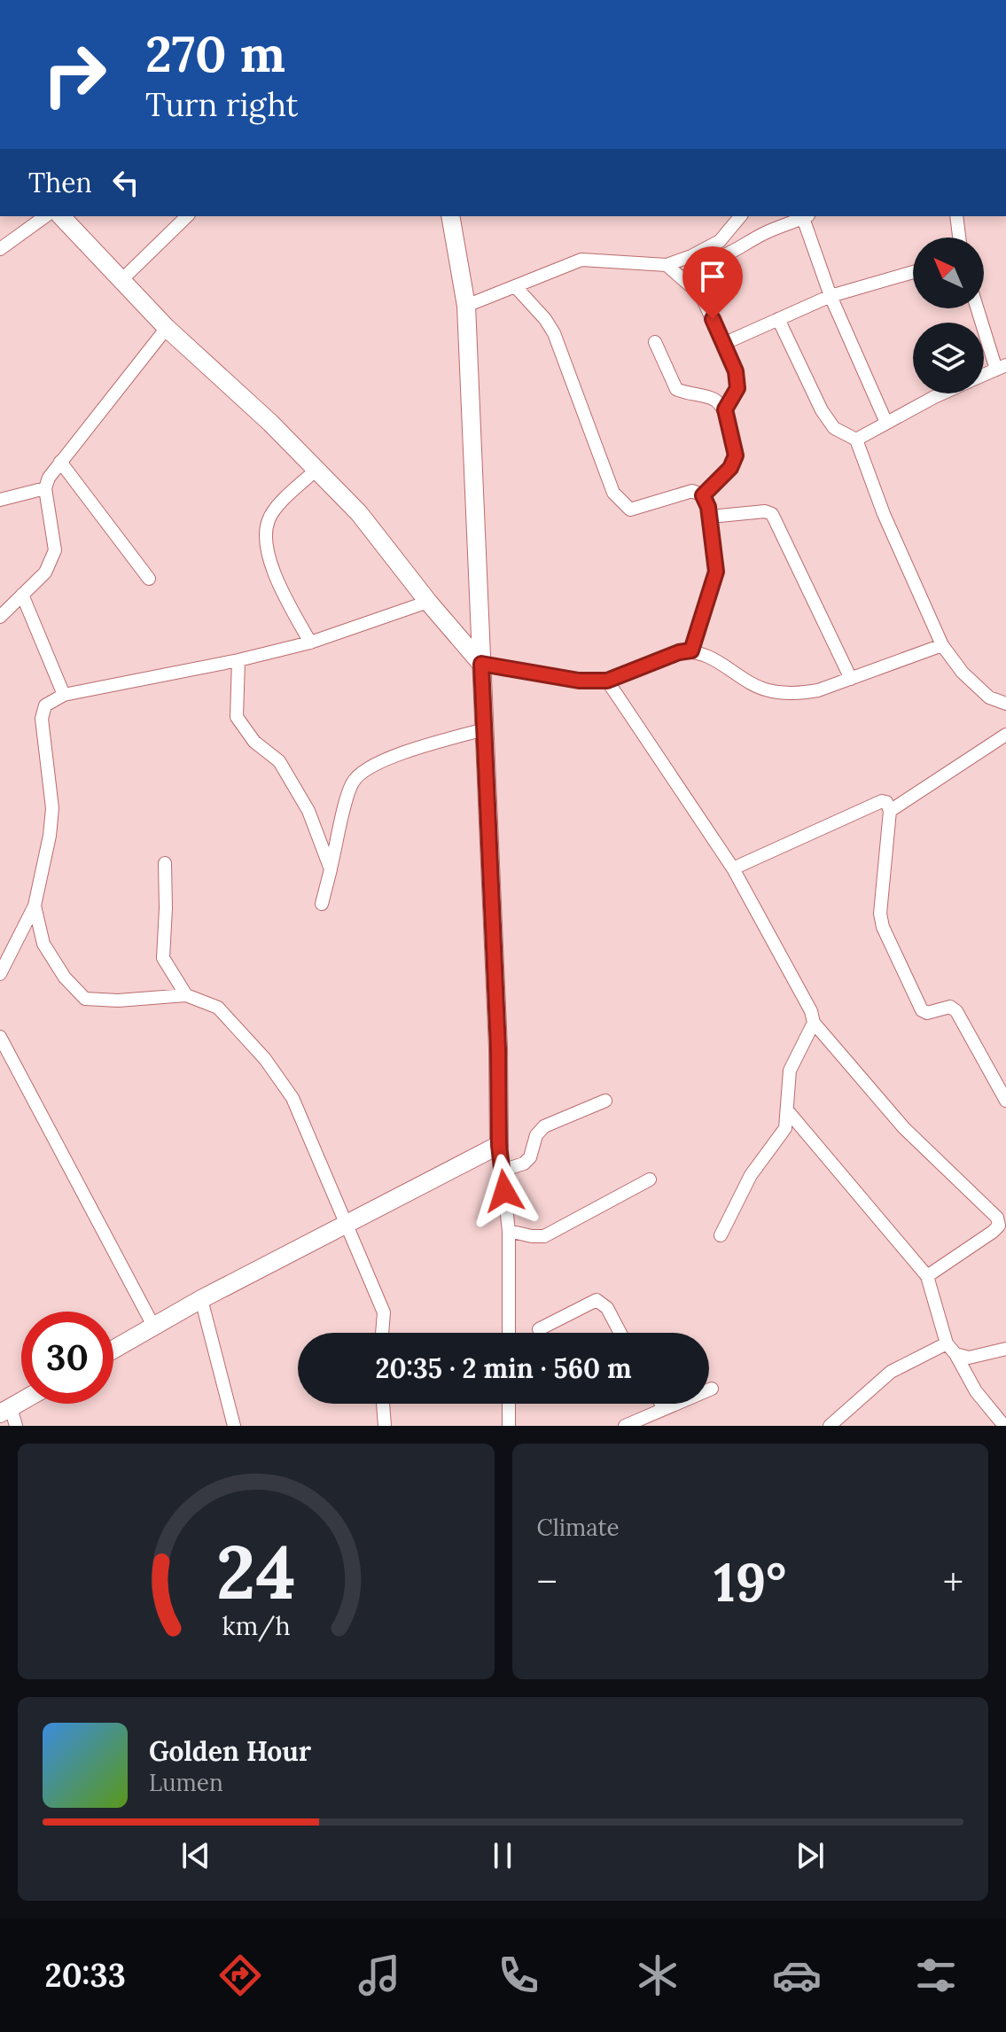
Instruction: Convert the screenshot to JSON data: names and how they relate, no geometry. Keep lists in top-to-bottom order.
{
  "north": "top left",
  "page": {
    "turn": ["270 m", "Turn right"],
    "then": "Then",
    "limit": "30",
    "trip": "20:35 · 2 min · 560 m",
    "tile": "Climate",
    "heat": ["−", "19°", "+"],
    "song": ["Golden Hour", "Lumen"],
    "tabs": "20:33",
    "gauge": ["24", "km/h"]
  }
}
